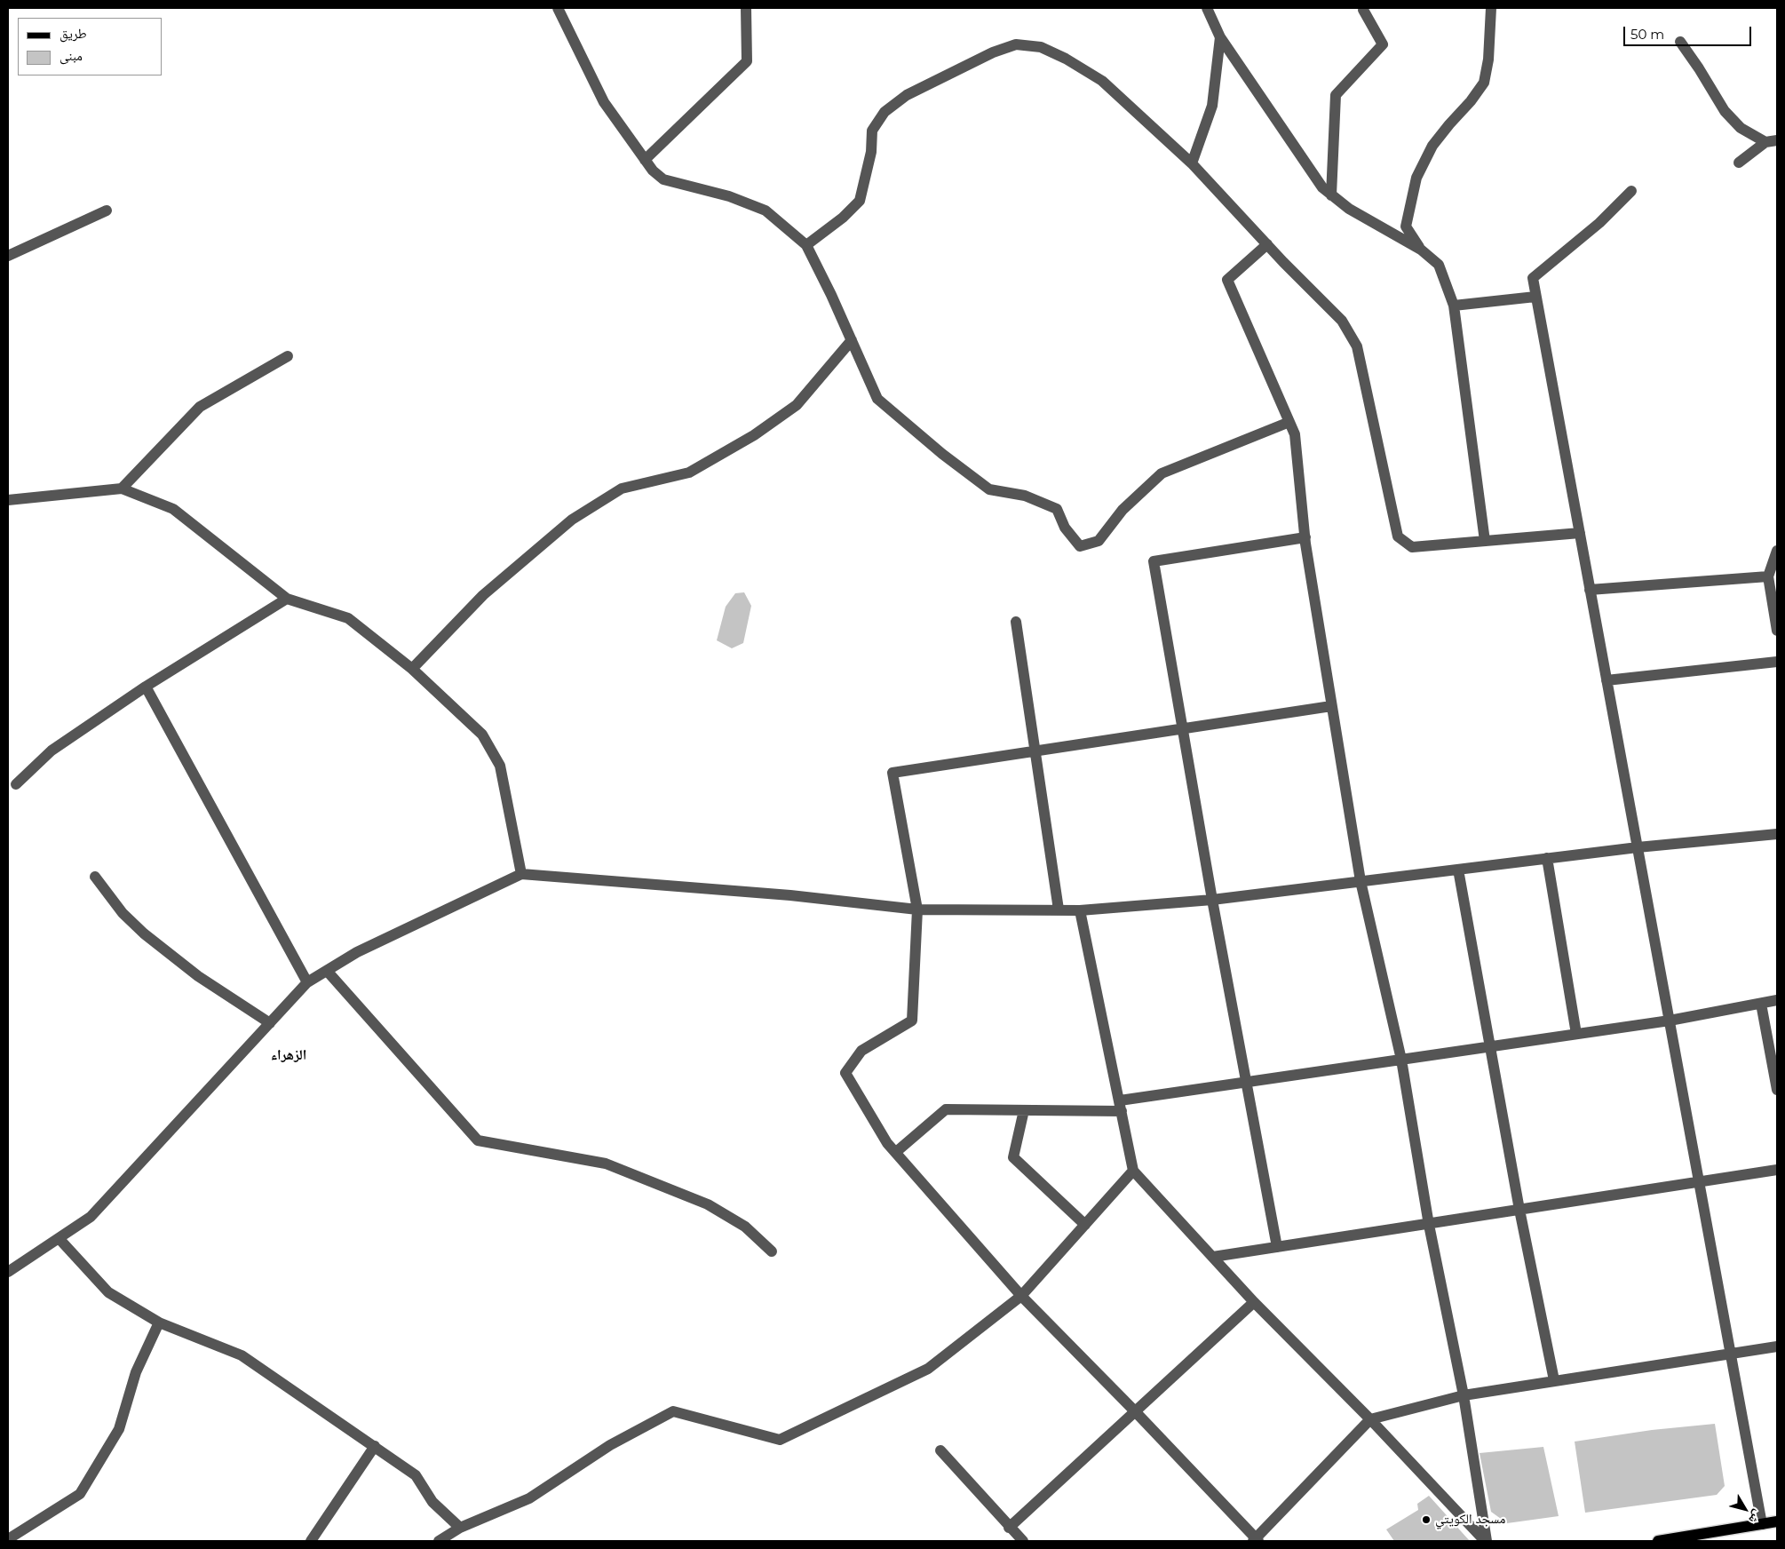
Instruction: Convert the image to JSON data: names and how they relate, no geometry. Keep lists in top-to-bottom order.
{
  "districts": ["الزهراء"],
  "places": ["مسجد الكويتي"],
  "legend": ["طريق", "مبنى"],
  "scale_bar": "50 m",
  "north": "bottom right"
}
